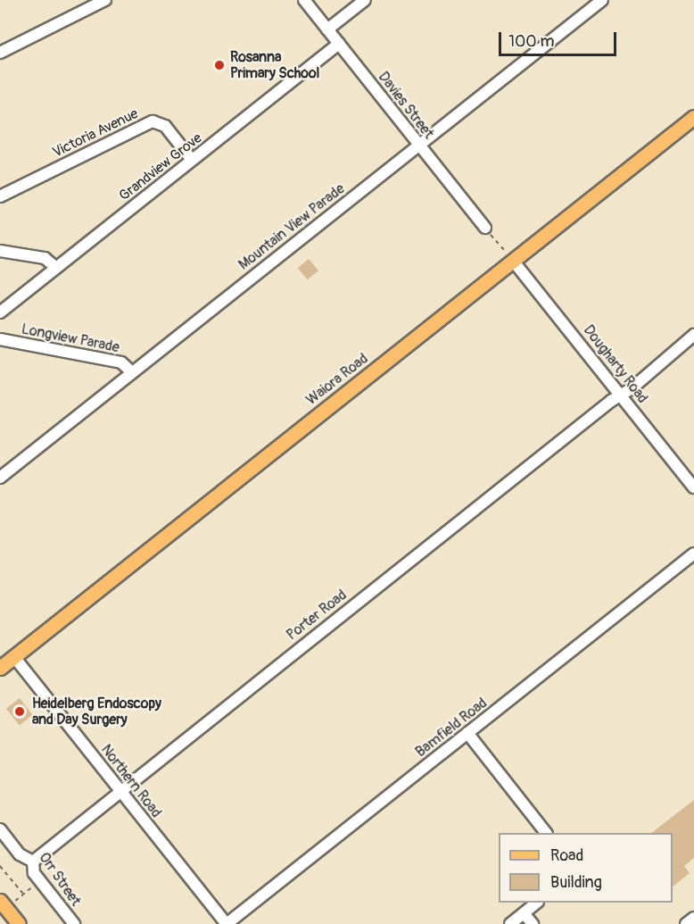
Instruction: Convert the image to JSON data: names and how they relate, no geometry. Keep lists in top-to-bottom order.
{
  "streets": {
    "main road": ["Waiora Road"],
    "street": [
      "Davies Street",
      "Victoria Avenue",
      "Grandview Grove",
      "Mountain View Parade",
      "Longview Parade",
      "Dougharty Road",
      "Porter Road",
      "Bamfield Road",
      "Northern Road",
      "Orr Street"
    ]
  },
  "crossings": [
    ["Davies Street", "Grandview Grove"],
    ["Davies Street", "Mountain View Parade"],
    ["Victoria Avenue", "Grandview Grove"],
    ["Mountain View Parade", "Longview Parade"],
    ["Dougharty Road", "Waiora Road"],
    ["Dougharty Road", "Porter Road"],
    ["Waiora Road", "Northern Road"],
    ["Porter Road", "Northern Road"],
    ["Porter Road", "Orr Street"],
    ["Bamfield Road", "Northern Road"]
  ],
  "places": ["Rosanna Primary School", "Heidelberg Endoscopy and Day Surgery"],
  "legend": ["Road", "Building"],
  "scale_bar": "100 m"
}
